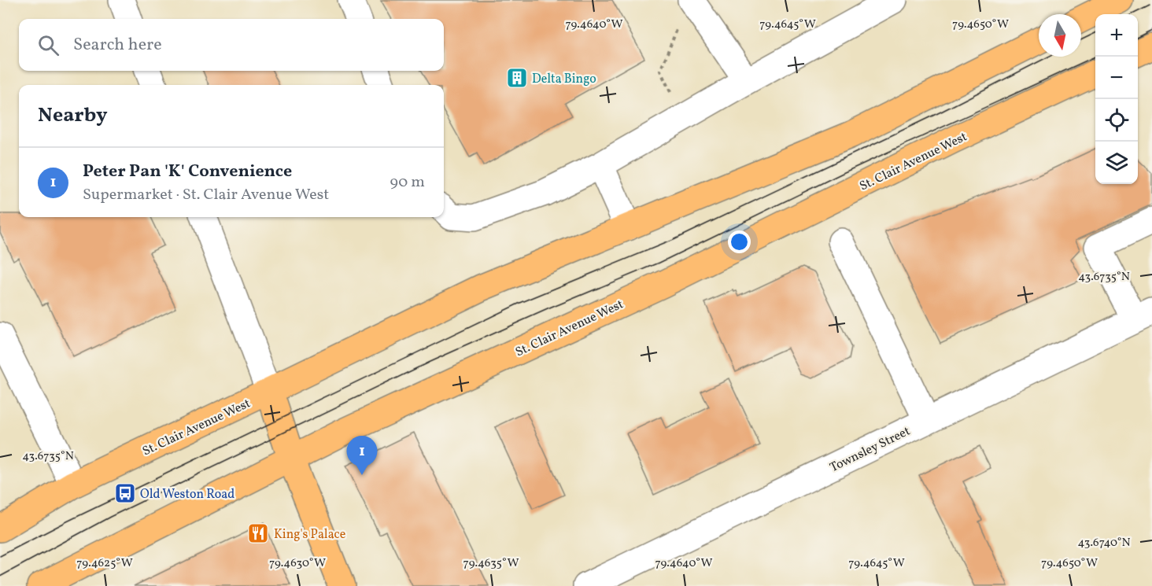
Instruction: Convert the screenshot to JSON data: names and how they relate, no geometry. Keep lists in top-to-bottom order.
{
  "streets": {
    "main road": ["St. Clair Avenue West"],
    "street": ["Townsley Street"]
  },
  "places": {
    "building": ["Delta Bingo"],
    "bus stop": ["Old Weston Road"],
    "restaurant": ["King's Palace"]
  },
  "north": "bottom",
  "page": {
    "map_buttons": ["+", "−"],
    "search": "Search here",
    "heading": "Nearby",
    "list": [
      {
        "mark": "1",
        "name": "Peter Pan 'K' Convenience",
        "note": "Supermarket · St. Clair Avenue West",
        "value": "90 m"
      }
    ],
    "pins": "1"
  },
  "coordinates": [
    "79.4640°W",
    "79.4645°W",
    "79.4650°W",
    "43.6735°N",
    "43.6740°N",
    "79.4625°W",
    "79.4630°W",
    "79.4635°W"
  ]
}
